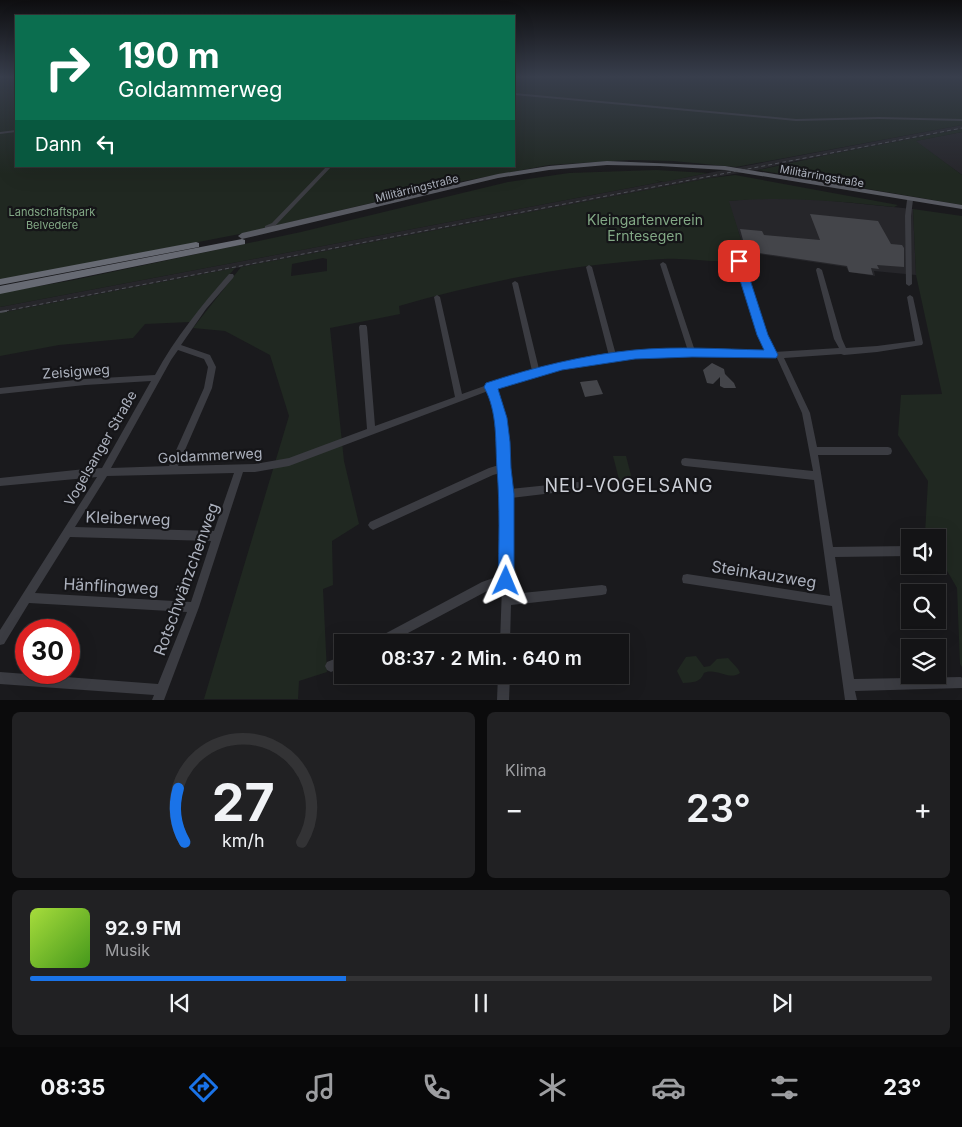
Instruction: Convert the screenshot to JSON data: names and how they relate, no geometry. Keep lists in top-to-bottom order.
{
  "streets": {
    "highway": ["Militärringstraße"],
    "street": [
      "Zeisigweg",
      "Vogelsanger Straße",
      "Goldammerweg",
      "Kleiberweg",
      "Steinkauzweg",
      "Rotschwänzchenweg",
      "Hänflingweg"
    ]
  },
  "crossings": [
    ["Zeisigweg", "Vogelsanger Straße"],
    ["Vogelsanger Straße", "Goldammerweg"],
    ["Vogelsanger Straße", "Kleiberweg"],
    ["Vogelsanger Straße", "Hänflingweg"],
    ["Goldammerweg", "Steinkauzweg"],
    ["Goldammerweg", "Rotschwänzchenweg"],
    ["Kleiberweg", "Rotschwänzchenweg"],
    ["Rotschwänzchenweg", "Hänflingweg"]
  ],
  "districts": ["NEU-VOGELSANG"],
  "parks": ["Landschaftspark Belvedere", "Kleingartenverein Erntesegen"],
  "page": {
    "turn": ["190 m", "Goldammerweg"],
    "then": "Dann",
    "limit": "30",
    "trip": "08:37 · 2 Min. · 640 m",
    "tile": "Klima",
    "heat": ["−", "23°", "+"],
    "song": ["92.9 FM", "Musik"],
    "tabs": ["08:35", "23°"],
    "gauge": ["27", "km/h"]
  }
}
